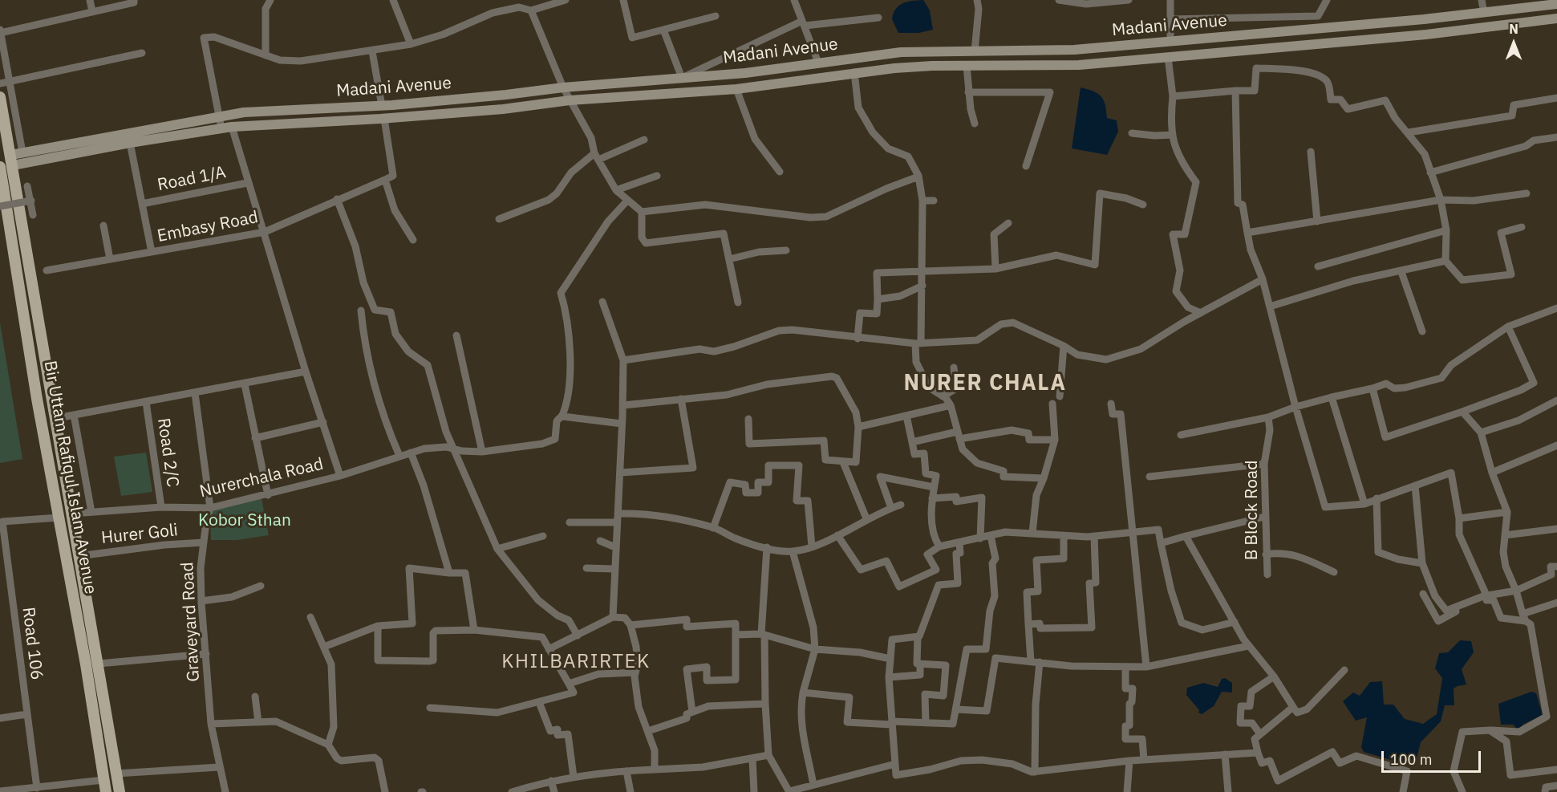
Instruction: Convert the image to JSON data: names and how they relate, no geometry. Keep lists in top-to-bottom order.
{
  "streets": {
    "main road": ["Madani Avenue", "Bir Uttam Rafiqul Islam Avenue"],
    "street": [
      "Road 1/A",
      "Embasy Road",
      "Road 2/C",
      "Nurerchala Road",
      "B Block Road",
      "Hurer Goli",
      "Graveyard Road",
      "Road 106"
    ]
  },
  "crossings": [
    ["Madani Avenue", "Bir Uttam Rafiqul Islam Avenue"],
    ["Road 2/C", "Nurerchala Road"],
    ["Bir Uttam Rafiqul Islam Avenue", "Nurerchala Road"],
    ["Bir Uttam Rafiqul Islam Avenue", "Hurer Goli"],
    ["Bir Uttam Rafiqul Islam Avenue", "Road 106"],
    ["Nurerchala Road", "Graveyard Road"],
    ["Hurer Goli", "Graveyard Road"]
  ],
  "districts": ["NURER CHALA", "KHILBARIRTEK"],
  "parks": ["Kobor Sthan"],
  "scale_bar": "100 m",
  "north": "top"
}
